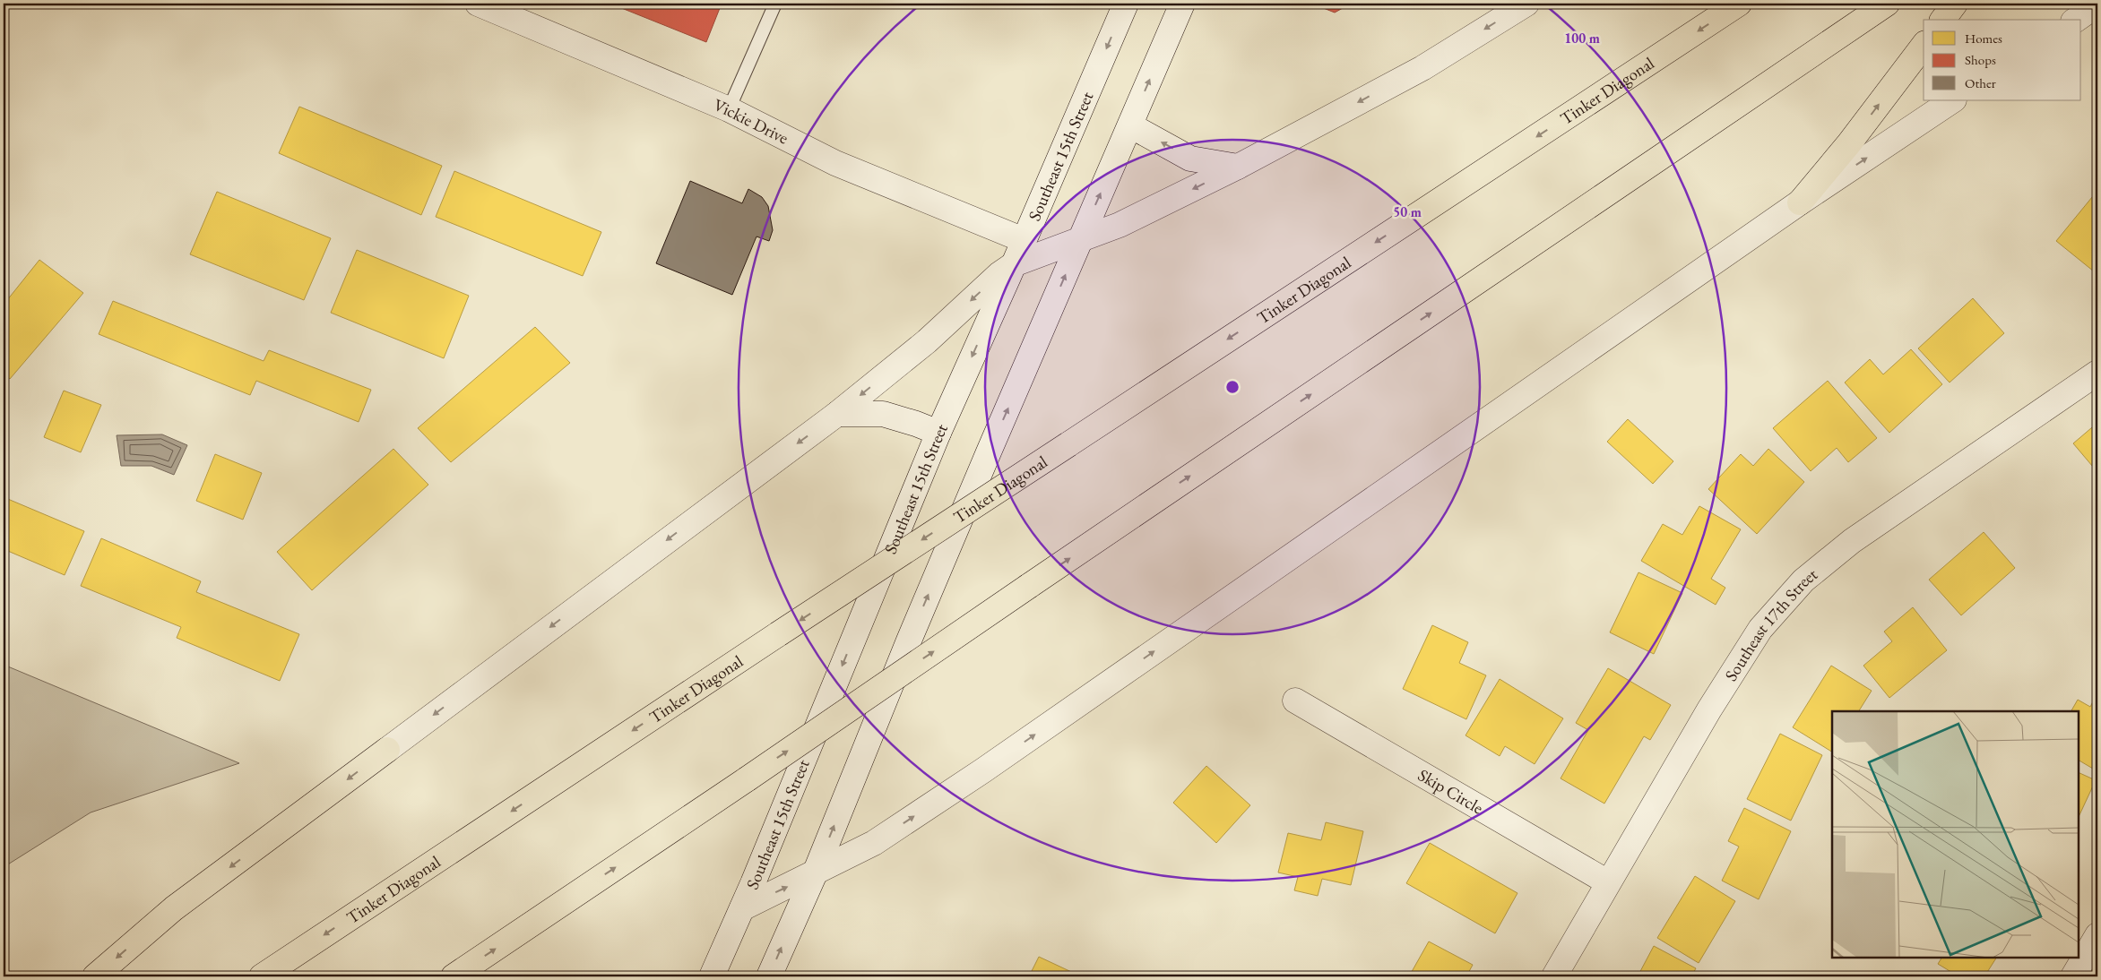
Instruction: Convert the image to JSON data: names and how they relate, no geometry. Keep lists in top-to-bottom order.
{
  "streets": {
    "highway": ["Tinker Diagonal"],
    "street": [
      "Vickie Drive",
      "Southeast 15th Street",
      "Southeast 17th Street",
      "Skip Circle"
    ]
  },
  "crossings": [
    ["Vickie Drive", "Southeast 15th Street"],
    ["Southeast 17th Street", "Skip Circle"]
  ],
  "legend": ["Homes", "Shops", "Other"],
  "rings": ["100 m", "50 m"]
}
